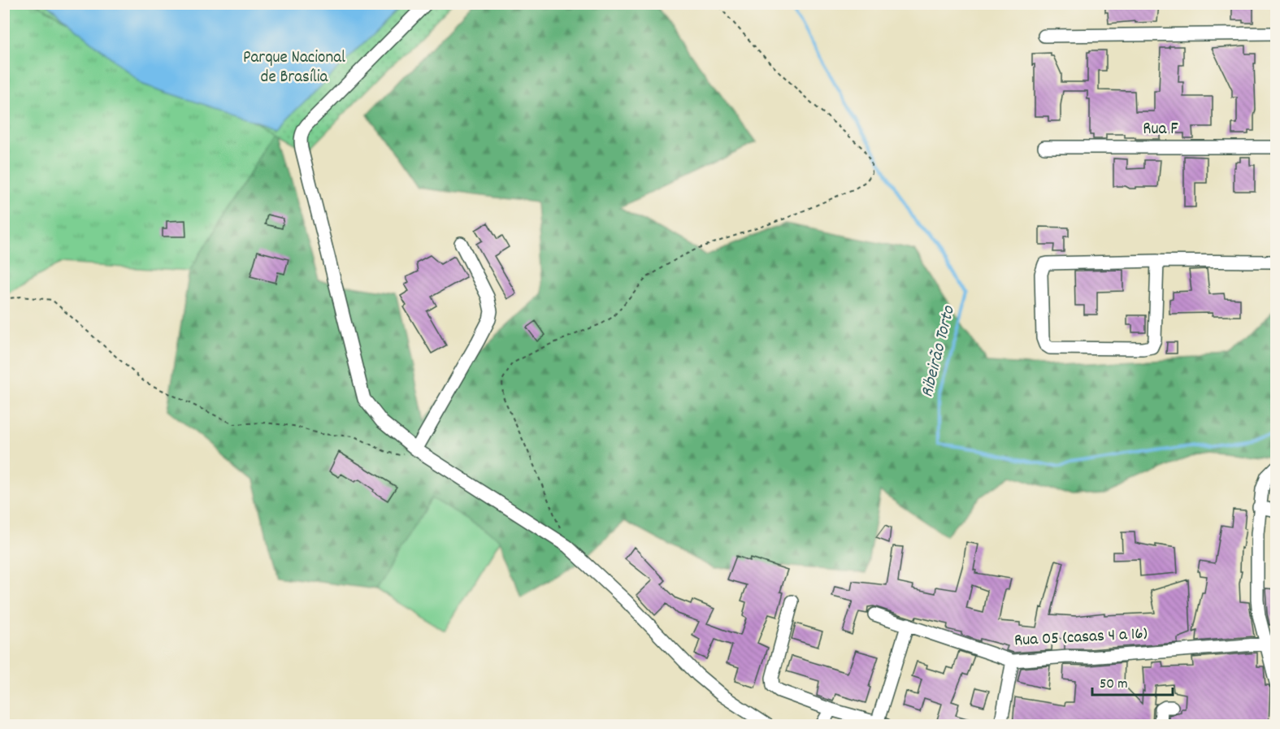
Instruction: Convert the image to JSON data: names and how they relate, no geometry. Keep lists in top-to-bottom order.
{
  "streets": {
    "street": ["Rua F", "Rua 05 (casas 4 a 16)"]
  },
  "water": ["Ribeirão Torto"],
  "parks": ["Parque Nacional de Brasília"],
  "scale_bar": "50 m"
}
